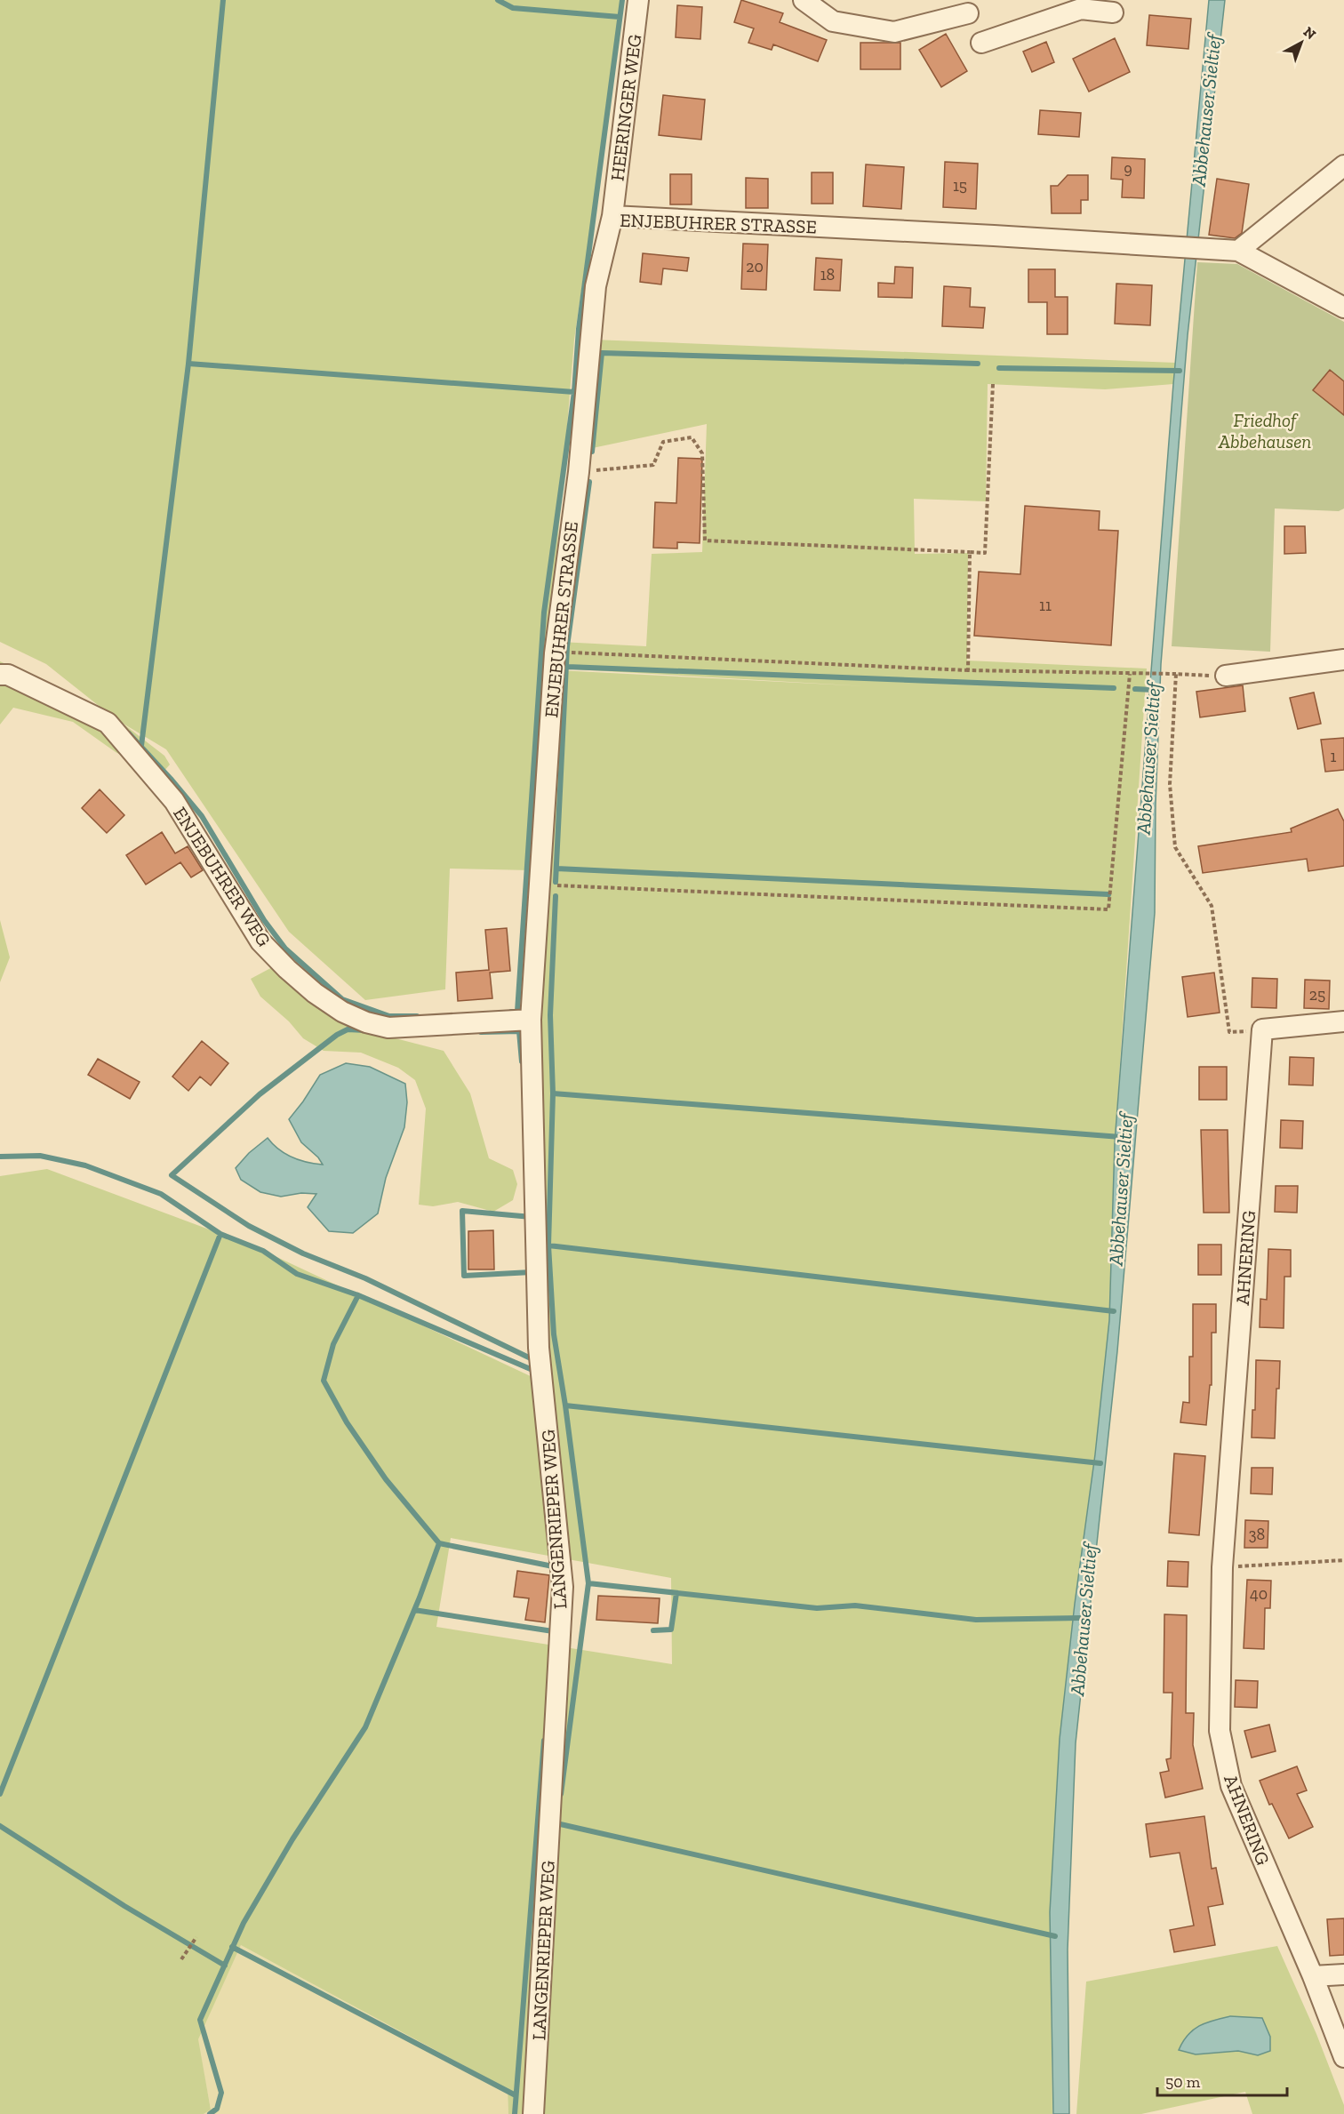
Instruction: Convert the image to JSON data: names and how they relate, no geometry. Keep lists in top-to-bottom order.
{
  "streets": {
    "street": [
      "HEERINGER WEG",
      "ENJEBUHRER STRASSE",
      "ENJEBUHRER WEG",
      "AHNERING",
      "LANGENRIEPER WEG"
    ]
  },
  "crossings": [
    ["HEERINGER WEG", "ENJEBUHRER STRASSE"],
    ["ENJEBUHRER STRASSE", "ENJEBUHRER WEG"],
    ["ENJEBUHRER STRASSE", "LANGENRIEPER WEG"],
    ["ENJEBUHRER WEG", "LANGENRIEPER WEG"]
  ],
  "water": ["Abbehauser Sieltief"],
  "parks": ["Friedhof Abbehausen"],
  "house_numbers": [
    "9",
    "15",
    "20",
    "18",
    "11",
    "1",
    "25",
    "38",
    "40"
  ],
  "scale_bar": "50 m",
  "north": "top right"
}
